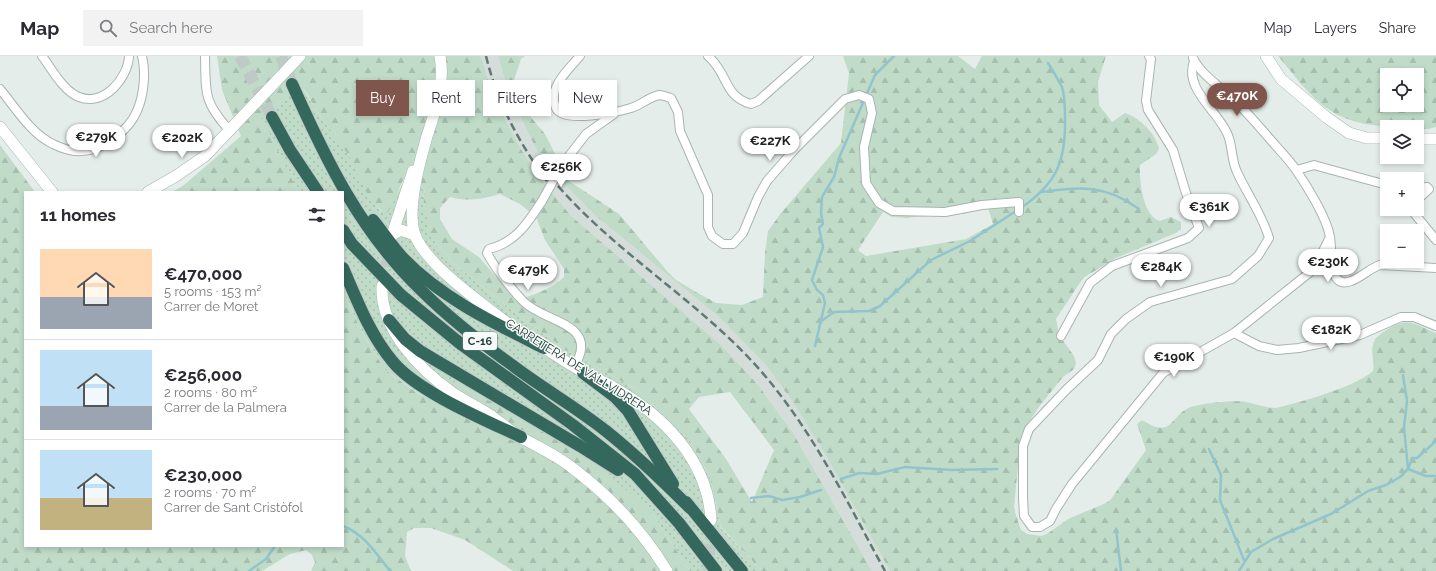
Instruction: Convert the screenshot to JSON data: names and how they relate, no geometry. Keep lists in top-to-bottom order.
{
  "streets": {
    "highway": ["C-16"],
    "main road": ["CARRETERA DE VALLVIDRERA"]
  },
  "page": {
    "header": "Map",
    "search": "Search here",
    "nav": ["Map", "Layers", "Share"],
    "map_buttons": ["+", "−"],
    "chip": [
      "Buy",
      "Rent",
      "Filters",
      "New"
    ],
    "price": [
      "€470K",
      "€279K",
      "€202K",
      "€227K",
      "€256K",
      "€361K",
      "€230K",
      "€284K",
      "€479K",
      "€182K",
      "€190K"
    ],
    "heading": "11 homes",
    "list": [
      {
        "name": "€470,000",
        "note": "5 rooms · 153 m² · Carrer de Moret"
      },
      {
        "name": "€256,000",
        "note": "2 rooms · 80 m² · Carrer de la Palmera"
      },
      {
        "name": "€230,000",
        "note": "2 rooms · 70 m² · Carrer de Sant Cristòfol"
      }
    ]
  }
}
